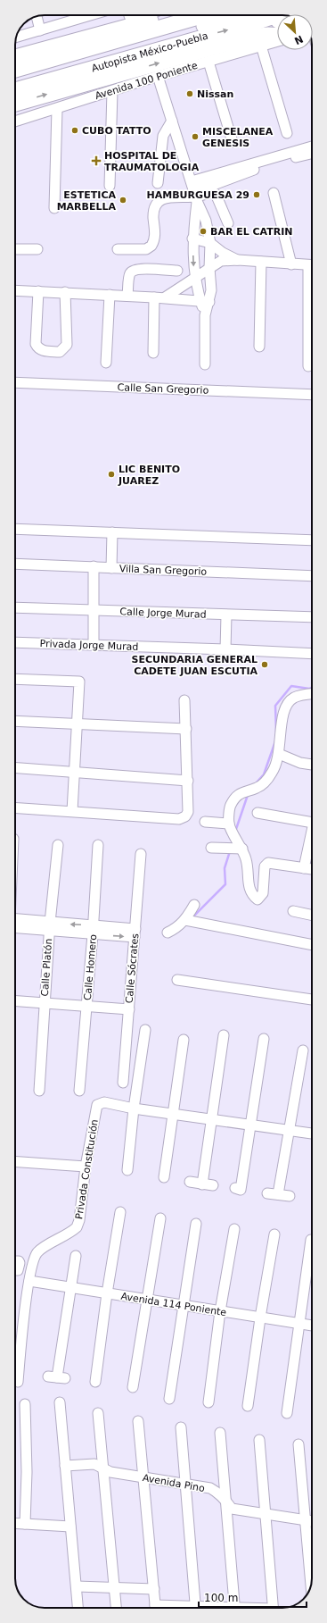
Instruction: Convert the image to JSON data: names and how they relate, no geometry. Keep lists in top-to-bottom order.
{
  "streets": {
    "highway": ["Autopista México-Puebla"],
    "street": [
      "Avenida 100 Poniente",
      "Calle San Gregorio",
      "Villa San Gregorio",
      "Calle Jorge Murad",
      "Privada Jorge Murad",
      "Calle Platón",
      "Calle Homero",
      "Calle Sócrates",
      "Privada Constitución",
      "Avenida 114 Poniente",
      "Avenida Pino"
    ]
  },
  "crossings": [
    ["Privada Constitución", "Avenida 114 Poniente"]
  ],
  "places": {
    "other": [
      "Nissan",
      "CUBO TATTO",
      "MISCELANEA GENESIS",
      "HAMBURGUESA 29",
      "ESTETICA MARBELLA",
      "BAR EL CATRIN",
      "LIC BENITO JUAREZ",
      "SECUNDARIA GENERAL CADETE JUAN ESCUTIA"
    ],
    "health": ["HOSPITAL DE TRAUMATOLOGIA"]
  },
  "scale_bar": "100 m",
  "north": "bottom right"
}
